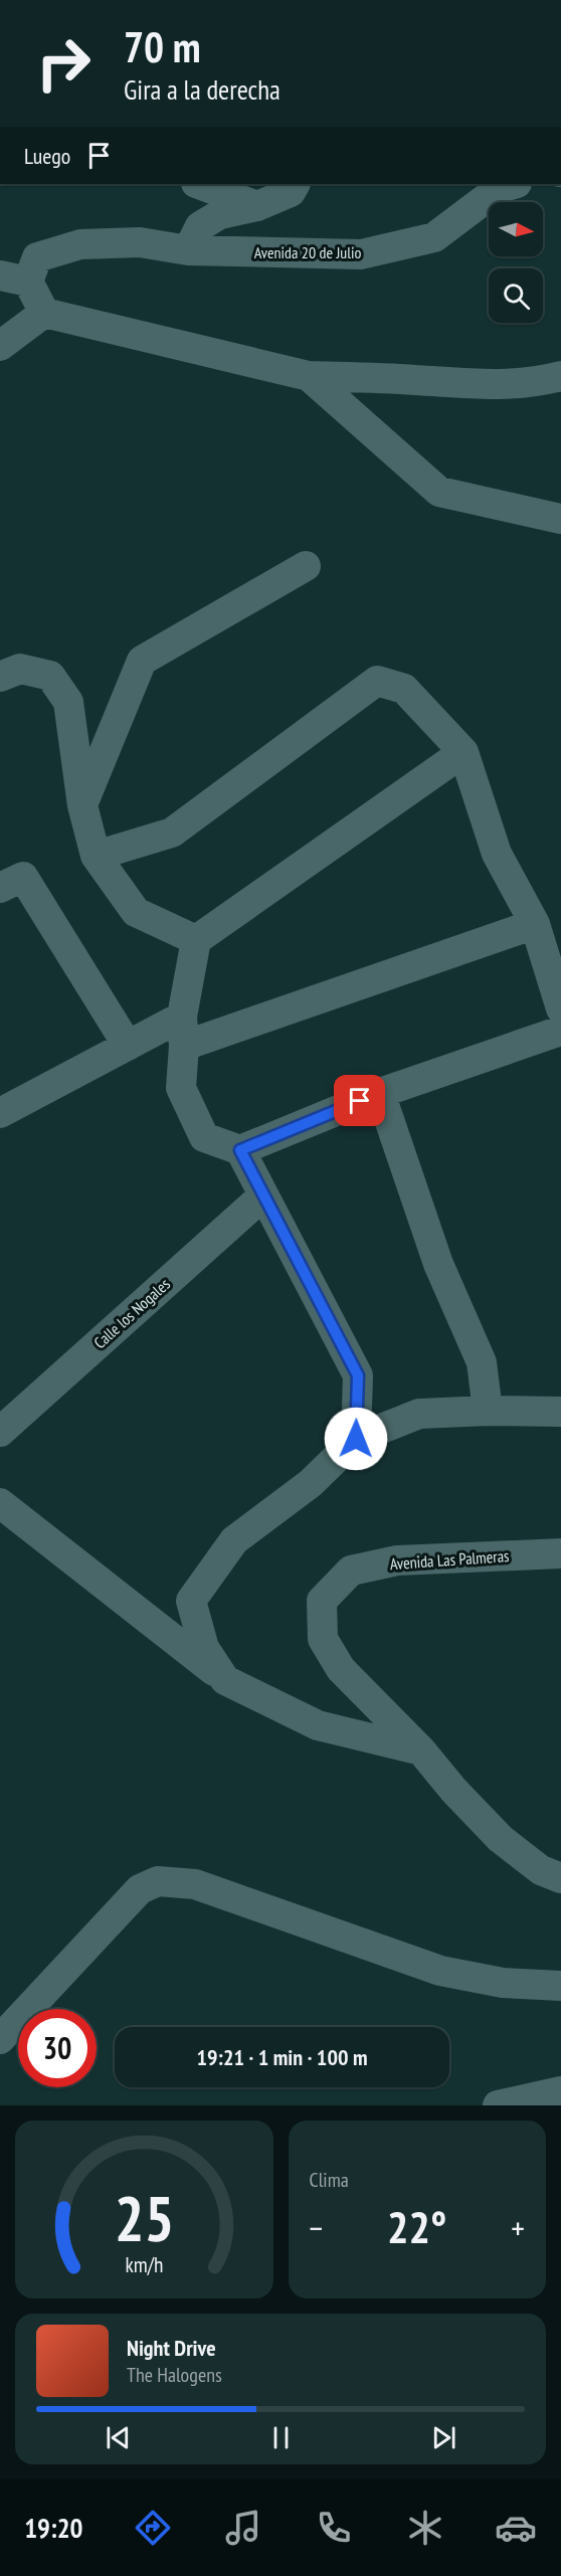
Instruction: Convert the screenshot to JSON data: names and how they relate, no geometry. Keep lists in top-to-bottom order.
{
  "streets": {
    "street": ["Avenida 20 de Julio", "Calle los Nogales", "Avenida Las Palmeras"]
  },
  "north": "right",
  "page": {
    "turn": ["70 m", "Gira a la derecha"],
    "then": "Luego",
    "limit": "30",
    "trip": "19:21 · 1 min · 100 m",
    "tile": "Clima",
    "heat": ["−", "22°", "+"],
    "song": ["Night Drive", "The Halogens"],
    "tabs": "19:20",
    "gauge": ["25", "km/h"]
  }
}
